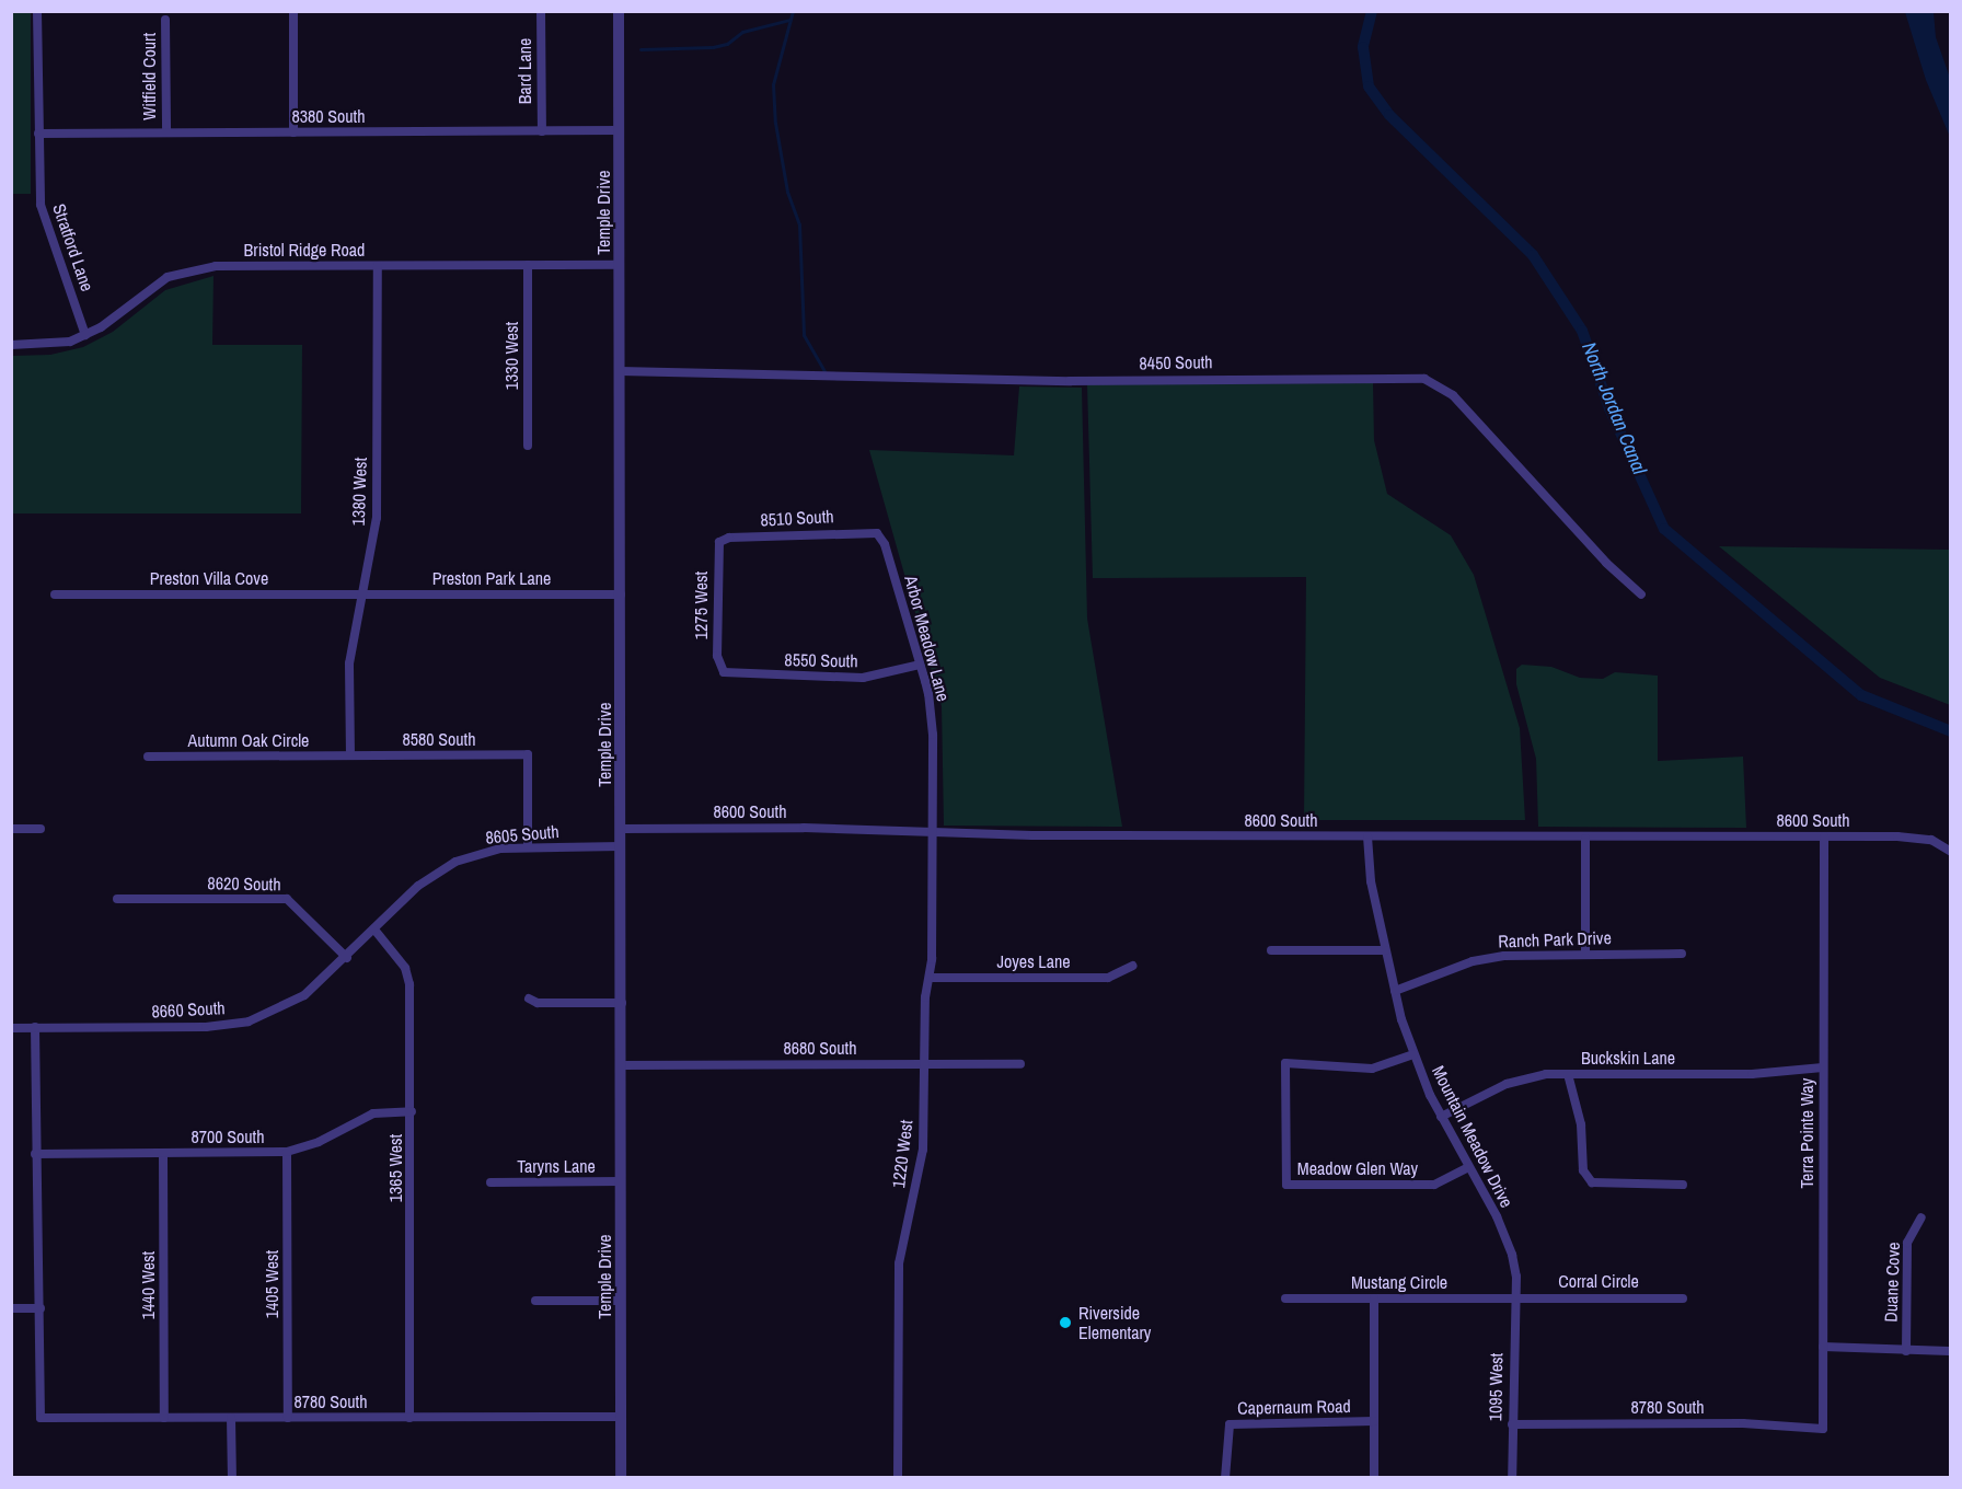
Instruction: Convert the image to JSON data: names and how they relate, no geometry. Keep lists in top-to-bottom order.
{
  "streets": {
    "street": [
      "Bard Lane",
      "Witfield Court",
      "8380 South",
      "Temple Drive",
      "Stratford Lane",
      "Bristol Ridge Road",
      "1330 West",
      "8450 South",
      "1380 West",
      "8510 South",
      "Preston Villa Cove",
      "Preston Park Lane",
      "1275 West",
      "Arbor Meadow Lane",
      "8550 South",
      "8580 South",
      "Autumn Oak Circle",
      "8600 South",
      "8605 South",
      "8620 South",
      "Ranch Park Drive",
      "Joyes Lane",
      "8660 South",
      "8680 South",
      "Buckskin Lane",
      "Terra Pointe Way",
      "8700 South",
      "Mountain Meadow Drive",
      "1220 West",
      "Taryns Lane",
      "1365 West",
      "Meadow Glen Way",
      "Corral Circle",
      "Mustang Circle",
      "Duane Cove",
      "1405 West",
      "1440 West",
      "1095 West",
      "8780 South",
      "Capernaum Road"
    ]
  },
  "crossings": [
    ["Bard Lane", "8380 South"],
    ["Witfield Court", "8380 South"],
    ["8380 South", "Temple Drive"],
    ["8380 South", "Stratford Lane"],
    ["Temple Drive", "Bristol Ridge Road"],
    ["Temple Drive", "8450 South"],
    ["Temple Drive", "Preston Park Lane"],
    ["Temple Drive", "8600 South"],
    ["Temple Drive", "8605 South"],
    ["Temple Drive", "8680 South"],
    ["Temple Drive", "Taryns Lane"],
    ["Temple Drive", "8780 South"],
    ["Stratford Lane", "Bristol Ridge Road"],
    ["Bristol Ridge Road", "1330 West"],
    ["Bristol Ridge Road", "1380 West"],
    ["1380 West", "Preston Villa Cove"],
    ["1380 West", "Preston Park Lane"],
    ["1380 West", "8580 South"],
    ["1380 West", "Autumn Oak Circle"],
    ["8510 South", "1275 West"],
    ["8510 South", "Arbor Meadow Lane"],
    ["Preston Villa Cove", "Preston Park Lane"],
    ["1275 West", "8550 South"],
    ["Arbor Meadow Lane", "8550 South"],
    ["Arbor Meadow Lane", "8600 South"],
    ["Arbor Meadow Lane", "1220 West"],
    ["8580 South", "Autumn Oak Circle"],
    ["8580 South", "8605 South"],
    ["8600 South", "Terra Pointe Way"],
    ["8600 South", "Mountain Meadow Drive"],
    ["8600 South", "1220 West"],
    ["8605 South", "8620 South"],
    ["8605 South", "8660 South"],
    ["8605 South", "1365 West"],
    ["8620 South", "8660 South"],
    ["Ranch Park Drive", "Mountain Meadow Drive"],
    ["Joyes Lane", "1220 West"],
    ["8680 South", "1220 West"],
    ["Buckskin Lane", "Terra Pointe Way"],
    ["Buckskin Lane", "Mountain Meadow Drive"],
    ["Terra Pointe Way", "8780 South"],
    ["8700 South", "1365 West"],
    ["8700 South", "1405 West"],
    ["8700 South", "1440 West"],
    ["Mountain Meadow Drive", "Meadow Glen Way"],
    ["Mountain Meadow Drive", "Corral Circle"],
    ["Mountain Meadow Drive", "Mustang Circle"],
    ["Mountain Meadow Drive", "1095 West"],
    ["1365 West", "8780 South"],
    ["Corral Circle", "Mustang Circle"],
    ["Corral Circle", "1095 West"],
    ["Mustang Circle", "1095 West"],
    ["1405 West", "8780 South"],
    ["1440 West", "8780 South"],
    ["1095 West", "8780 South"]
  ],
  "water": ["North Jordan Canal"],
  "places": ["Riverside Elementary"]
}
